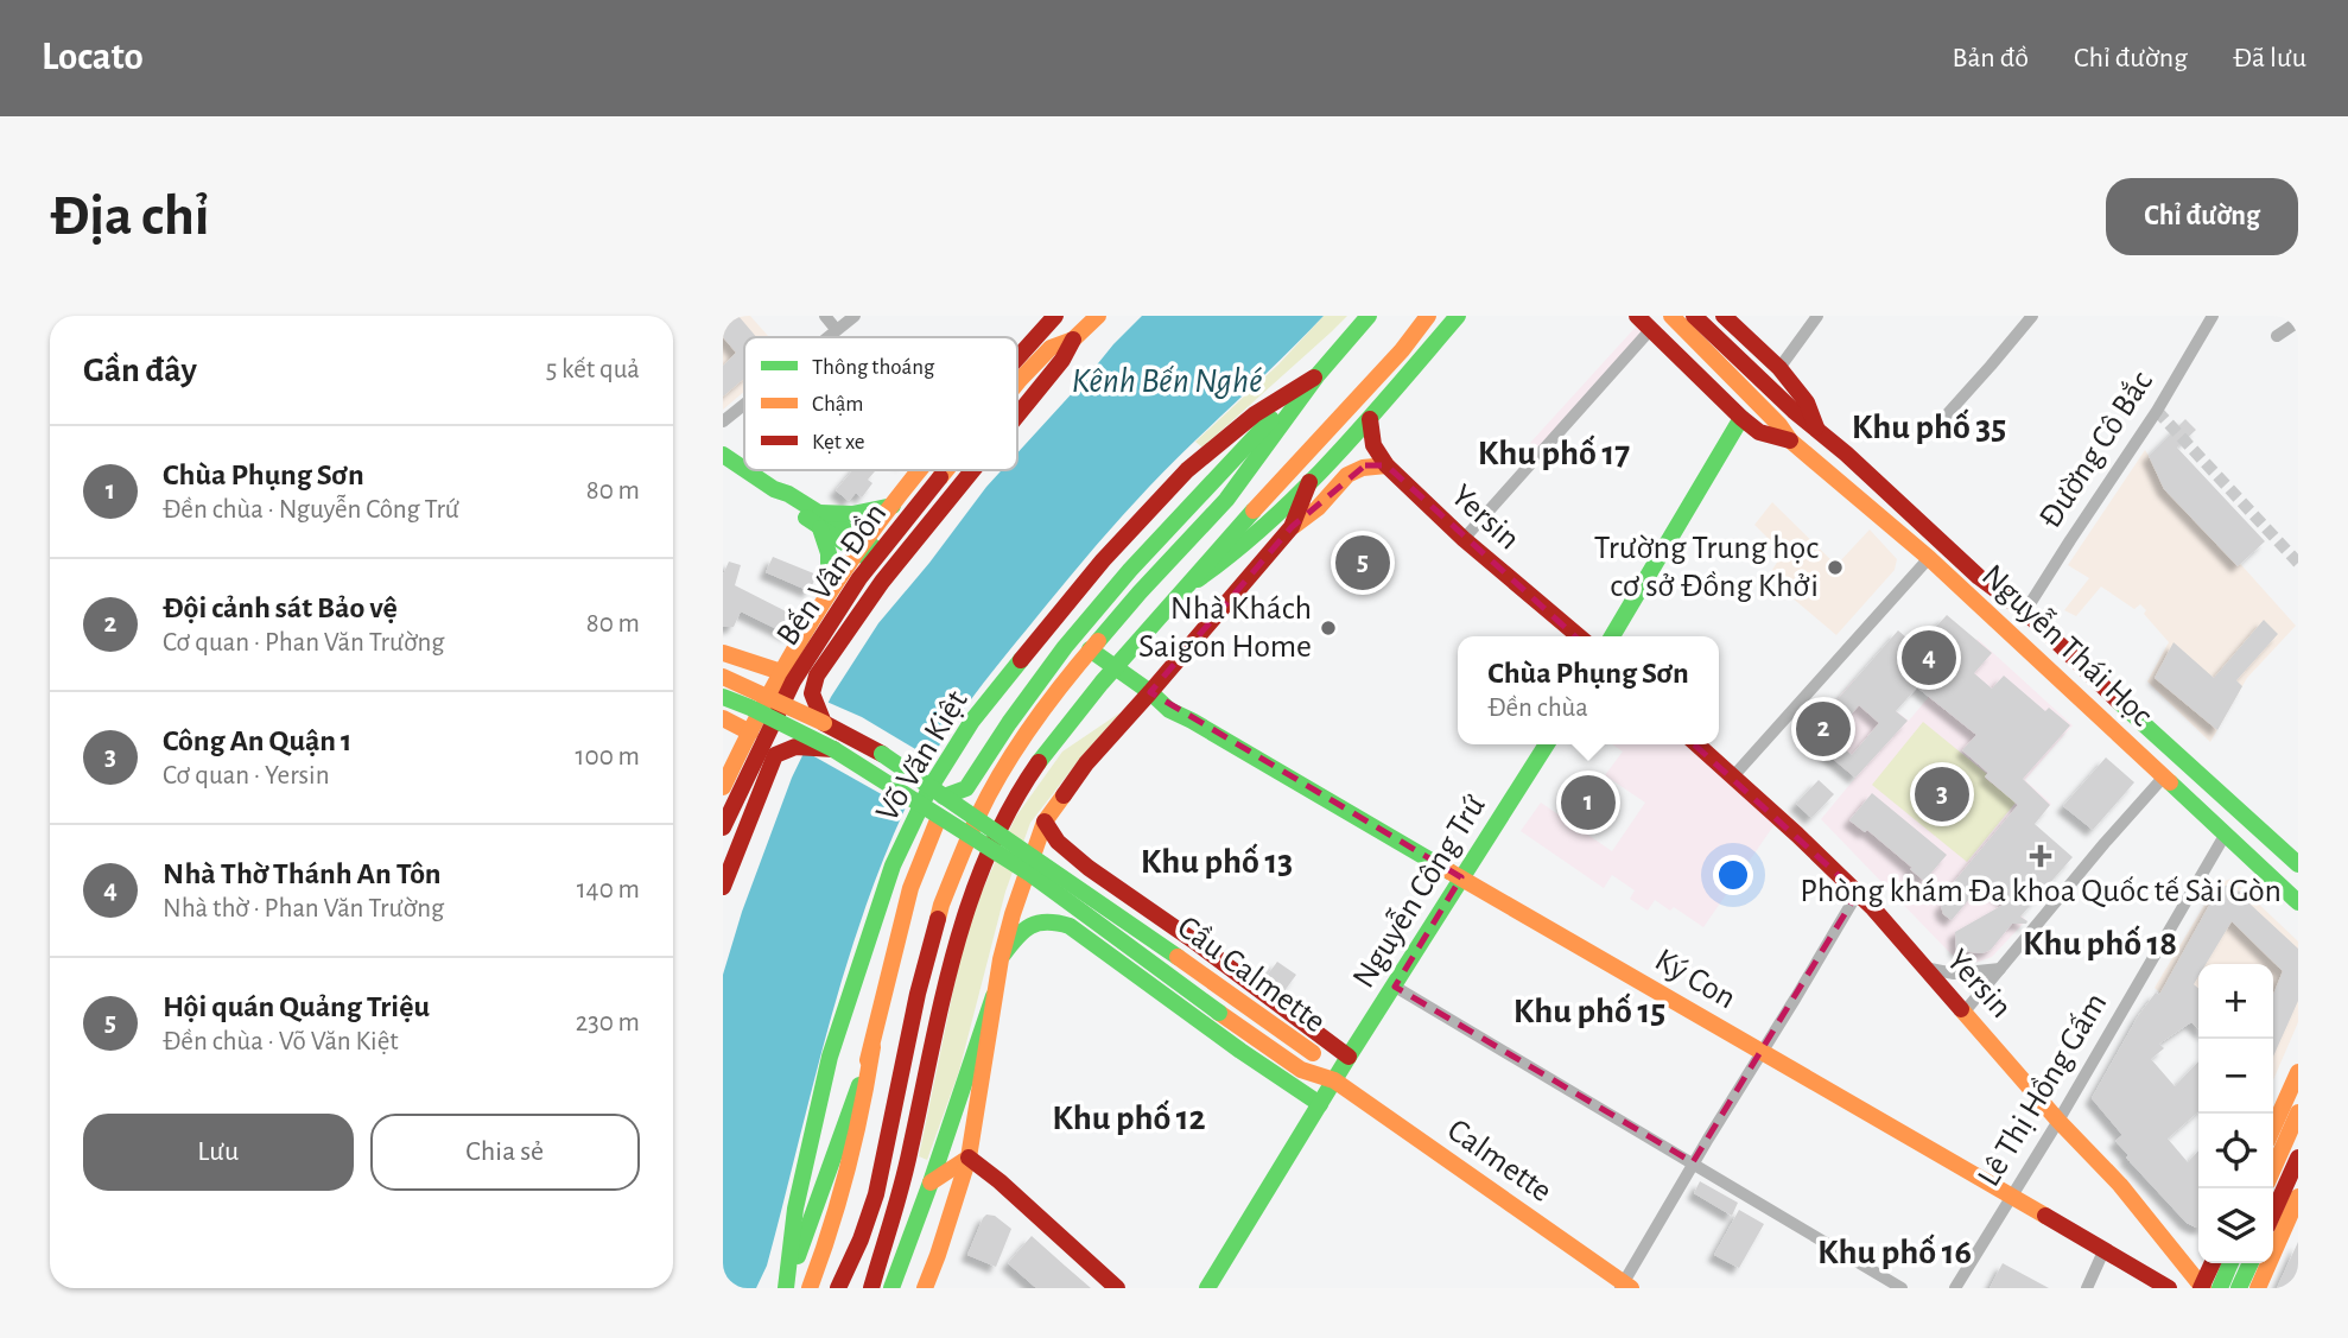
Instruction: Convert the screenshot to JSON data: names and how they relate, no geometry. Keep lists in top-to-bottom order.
{
  "streets": {
    "main road": [
      "Yersin",
      "Bến Vân Đồn",
      "Nguyễn Thái Học",
      "Võ Văn Kiệt",
      "Nguyễn Công Trứ",
      "Cầu Calmette",
      "Ký Con",
      "Calmette"
    ],
    "street": ["Đường Cô Bắc", "Lê Thị Hồng Gấm"]
  },
  "crossings": [
    ["Đường Cô Bắc", "Nguyễn Thái Học"],
    ["Yersin", "Lê Thị Hồng Gấm"],
    ["Nguyễn Thái Học", "Lê Thị Hồng Gấm"],
    ["Võ Văn Kiệt", "Ký Con"],
    ["Nguyễn Công Trứ", "Cầu Calmette"],
    ["Nguyễn Công Trứ", "Ký Con"],
    ["Nguyễn Công Trứ", "Calmette"],
    ["Cầu Calmette", "Calmette"],
    ["Ký Con", "Lê Thị Hồng Gấm"]
  ],
  "districts": [
    "Khu phố 35",
    "Khu phố 17",
    "Khu phố 13",
    "Khu phố 18",
    "Khu phố 15",
    "Khu phố 12",
    "Khu phố 16"
  ],
  "water": ["Kênh Bến Nghé"],
  "places": {
    "other": ["Trường Trung học cơ sở Đồng Khởi", "Nhà Khách Saigon Home"],
    "health": ["Phòng khám Đa khoa Quốc tế Sài Gòn"]
  },
  "legend": ["Thông thoáng", "Chậm", "Kẹt xe"],
  "page": {
    "header": "Locato",
    "nav": ["Bản đồ", "Chỉ đường", "Đã lưu"],
    "buttons": [
      "Chỉ đường",
      ["Lưu", "Chia sẻ"]
    ],
    "title": "Địa chỉ",
    "heading": ["Gần đây", "5 kết quả"],
    "list": [
      {
        "mark": "1",
        "name": "Chùa Phụng Sơn",
        "note": "Đền chùa · Nguyễn Công Trứ",
        "value": "80 m"
      },
      {
        "mark": "2",
        "name": "Đội cảnh sát Bảo vệ",
        "note": "Cơ quan · Phan Văn Trường",
        "value": "80 m"
      },
      {
        "mark": "3",
        "name": "Công An Quận 1",
        "note": "Cơ quan · Yersin",
        "value": "100 m"
      },
      {
        "mark": "4",
        "name": "Nhà Thờ Thánh An Tôn",
        "note": "Nhà thờ · Phan Văn Trường",
        "value": "140 m"
      },
      {
        "mark": "5",
        "name": "Hội quán Quảng Triệu",
        "note": "Đền chùa · Võ Văn Kiệt",
        "value": "230 m"
      }
    ],
    "pins": [
      "5",
      "4",
      "2",
      "3",
      "1"
    ],
    "popup": ["Chùa Phụng Sơn", "Đền chùa"],
    "map_buttons": ["+", "−"]
  }
}
